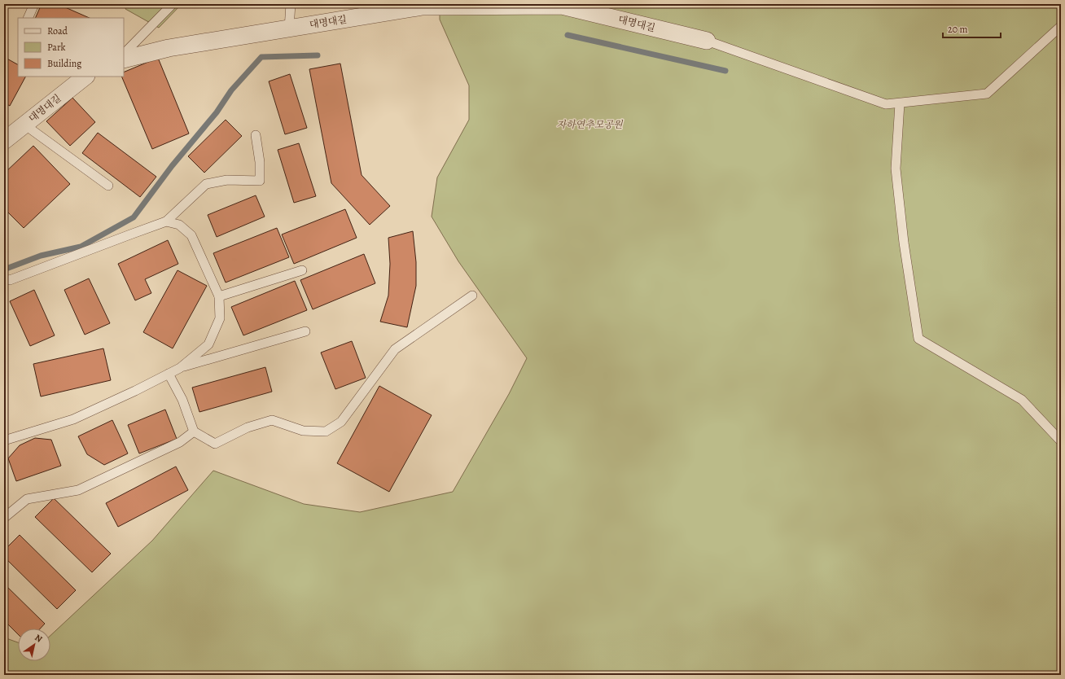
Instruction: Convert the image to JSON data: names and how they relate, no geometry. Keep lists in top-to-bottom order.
{
  "streets": {
    "street": ["대명대길"]
  },
  "parks": ["자하연추모공원"],
  "legend": ["Road", "Park", "Building"],
  "scale_bar": "20 m",
  "north": "top right"
}
